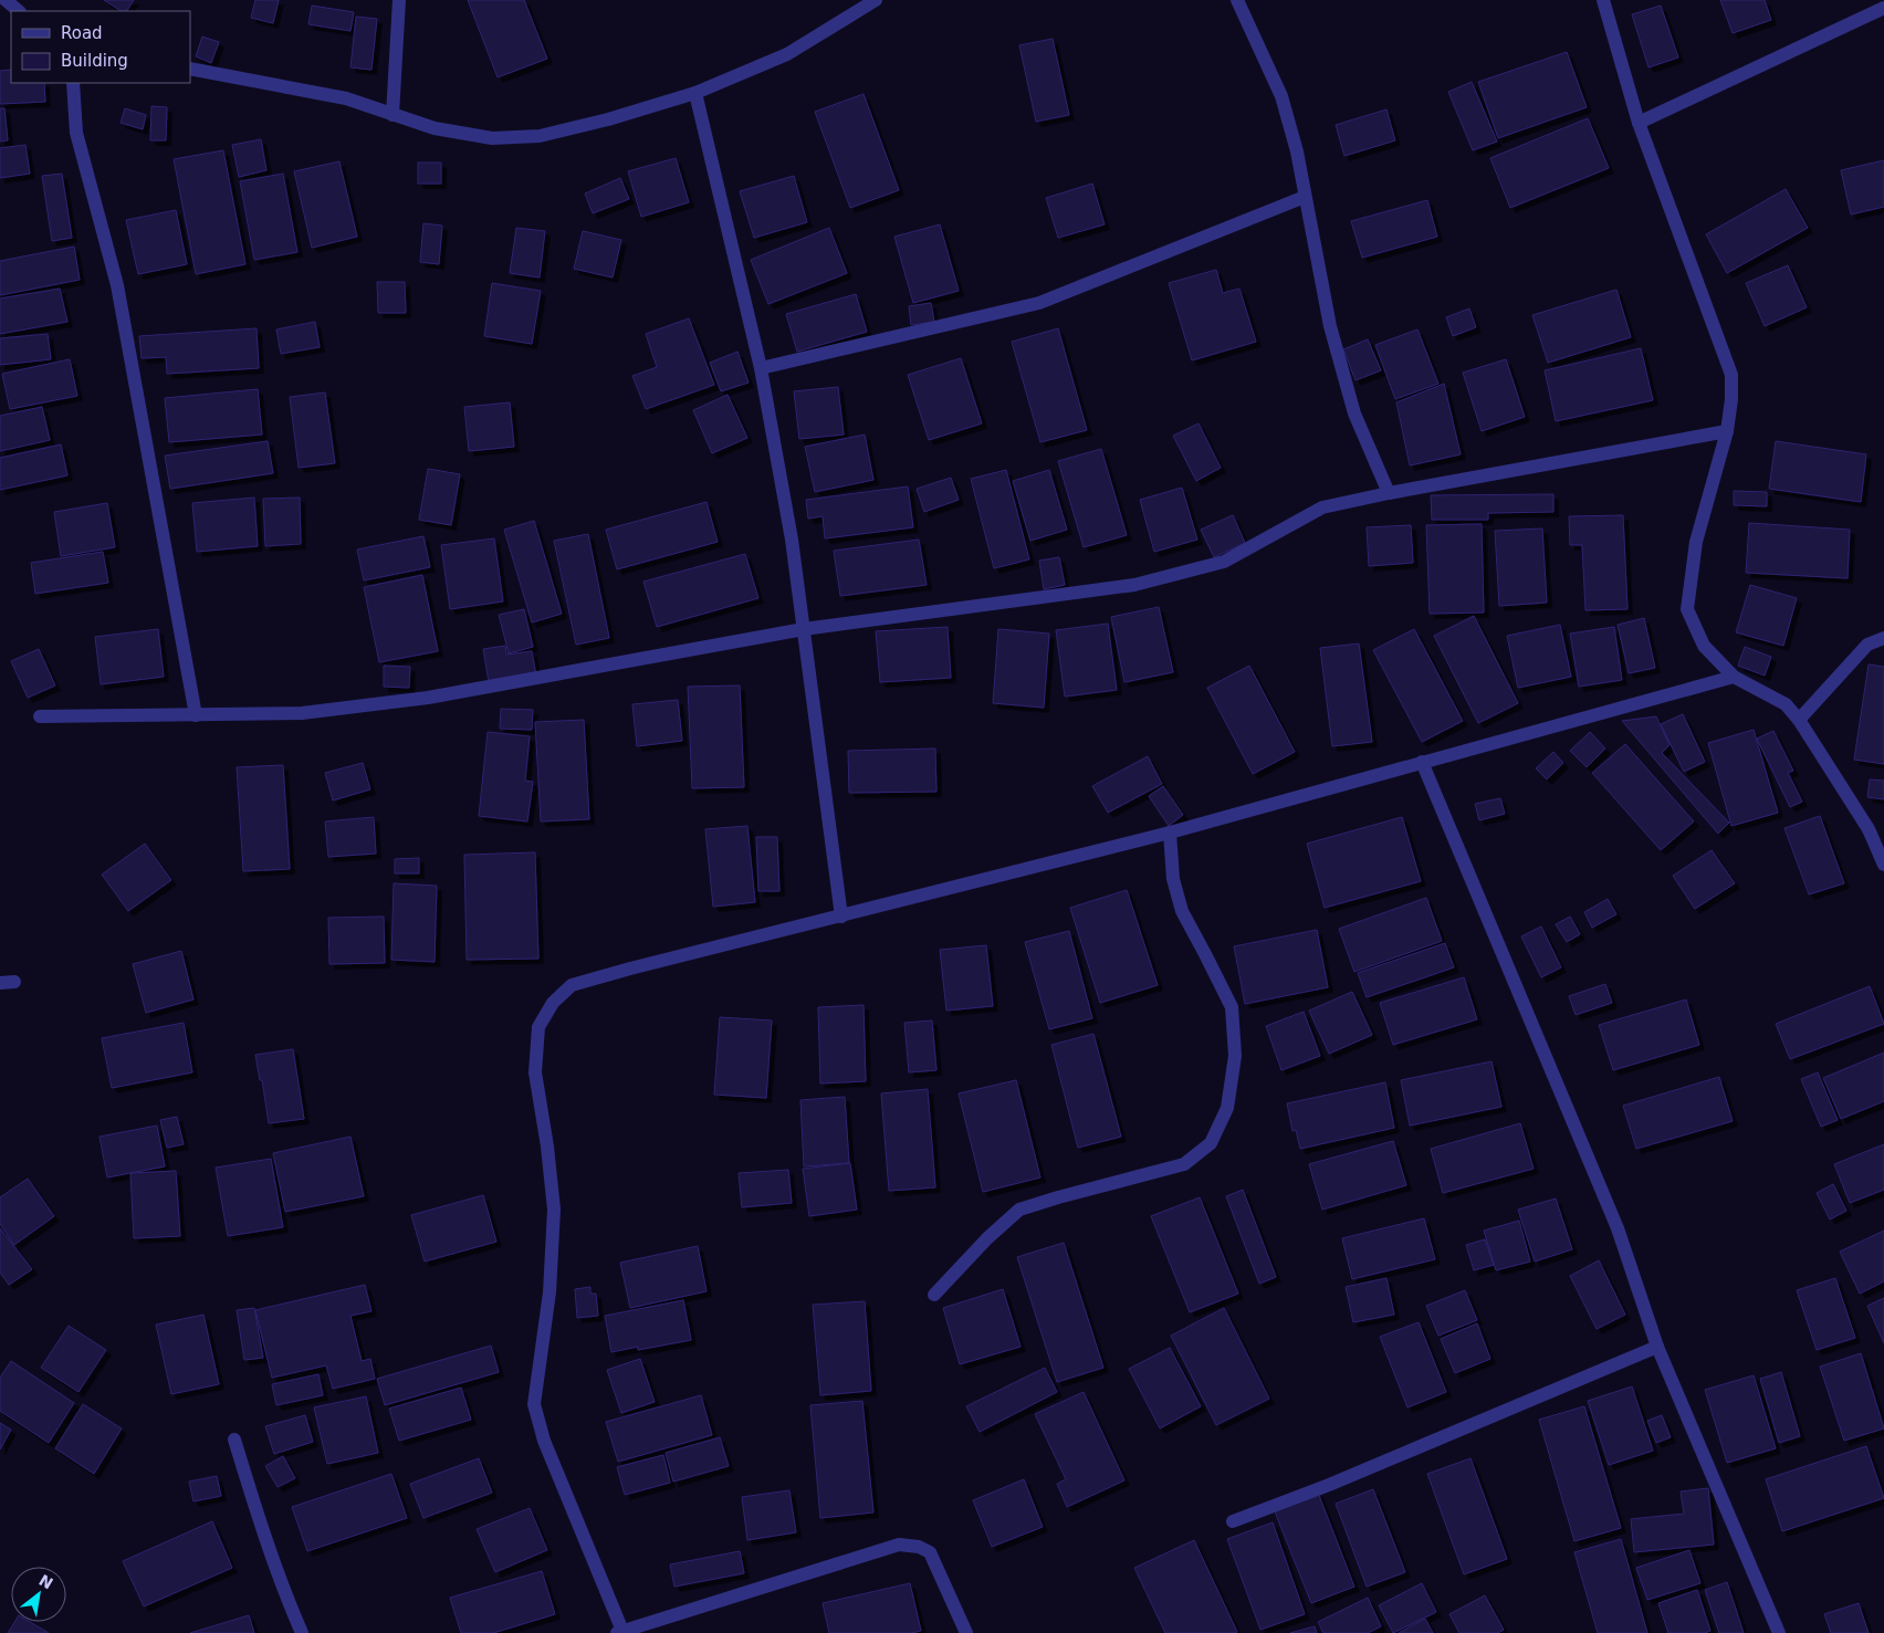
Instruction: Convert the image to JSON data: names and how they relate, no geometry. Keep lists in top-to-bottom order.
{
  "legend": ["Road", "Building"],
  "north": "top right"
}
